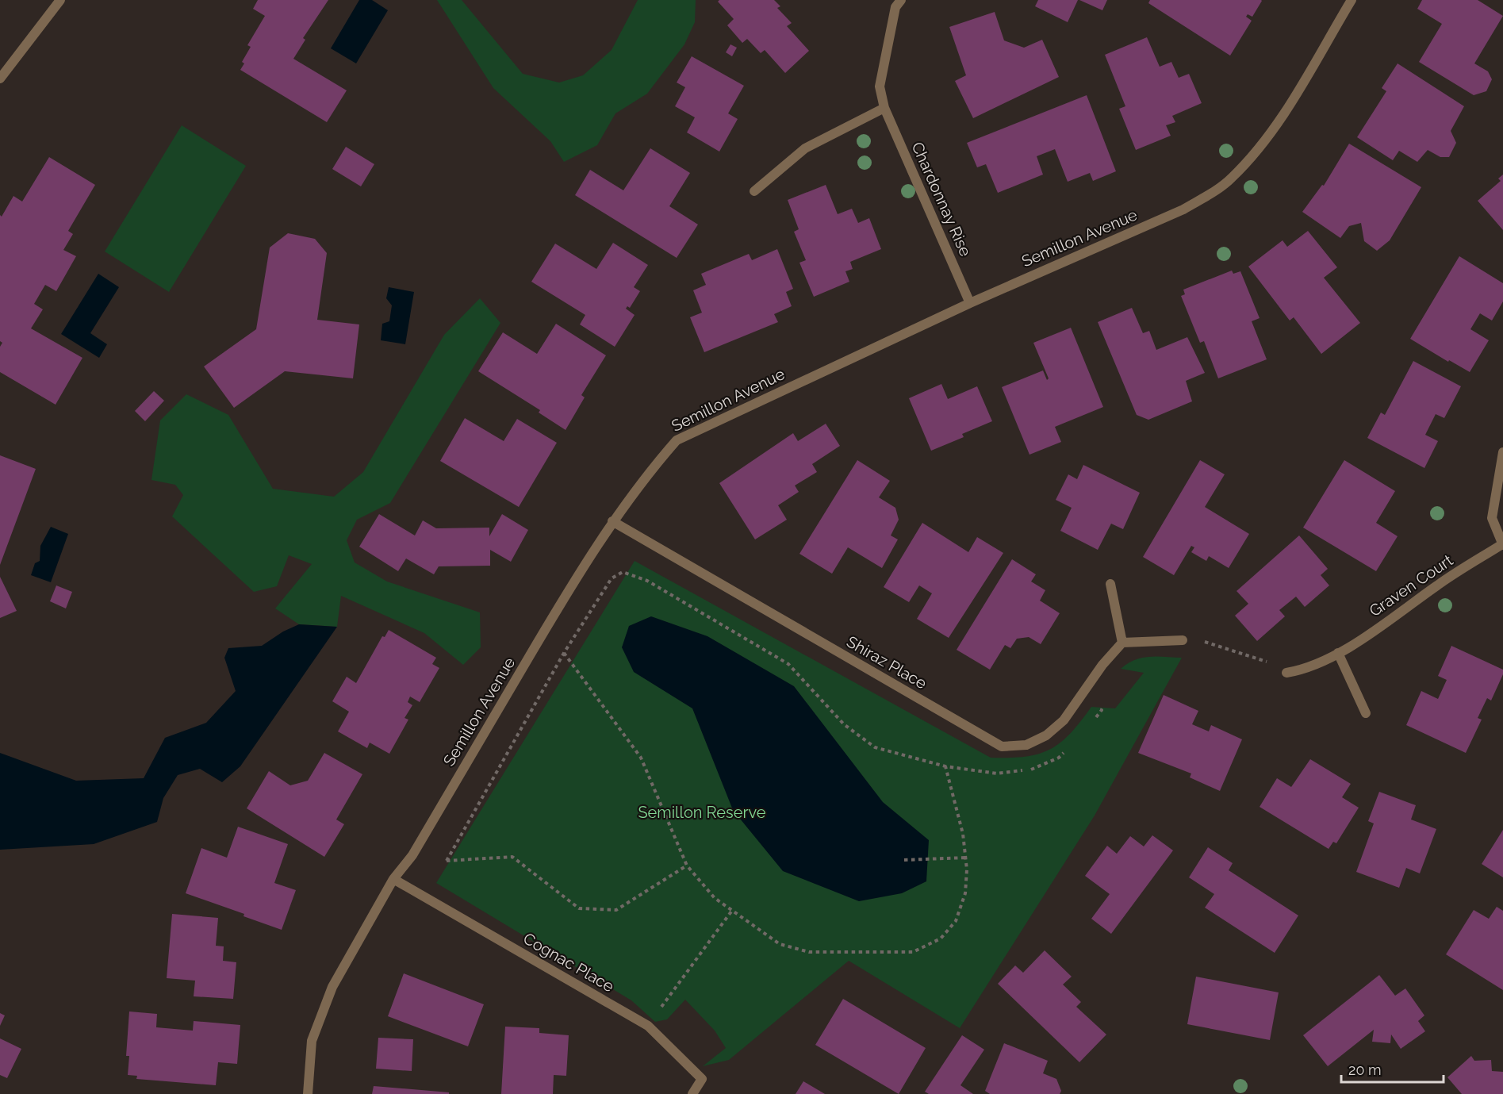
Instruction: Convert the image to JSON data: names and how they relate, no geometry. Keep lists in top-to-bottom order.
{
  "streets": {
    "street": [
      "Chardonnay Rise",
      "Semillon Avenue",
      "Graven Court",
      "Shiraz Place",
      "Cognac Place"
    ]
  },
  "crossings": [
    ["Chardonnay Rise", "Semillon Avenue"],
    ["Semillon Avenue", "Shiraz Place"],
    ["Semillon Avenue", "Cognac Place"]
  ],
  "parks": ["Semillon Reserve"],
  "scale_bar": "20 m"
}
